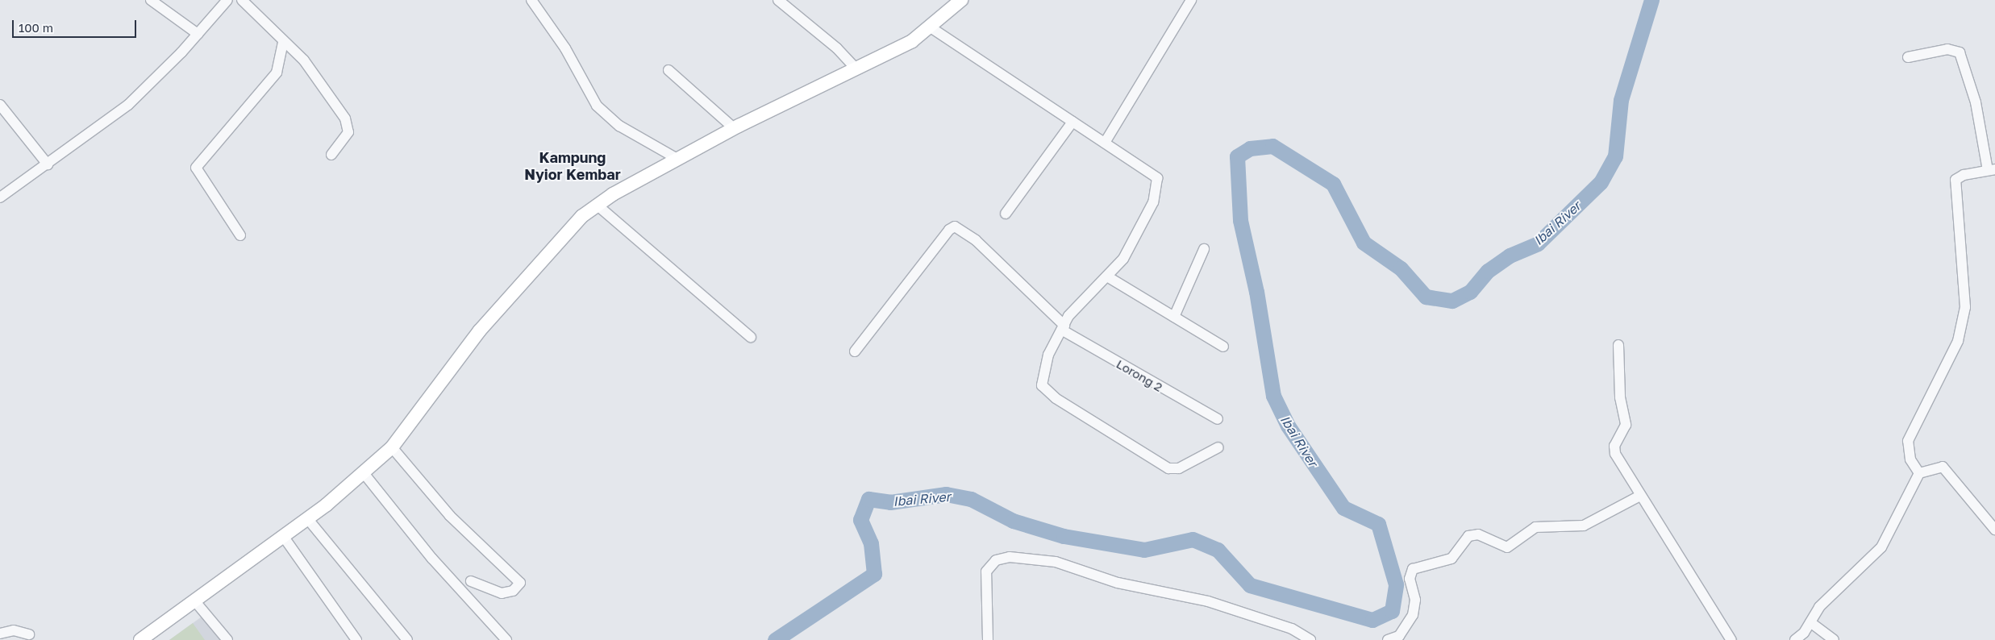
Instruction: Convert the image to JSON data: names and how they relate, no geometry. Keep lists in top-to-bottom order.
{
  "streets": {
    "street": ["Lorong 2"]
  },
  "districts": ["Kampung Nyior Kembar"],
  "water": ["Ibai River"],
  "scale_bar": "100 m"
}
